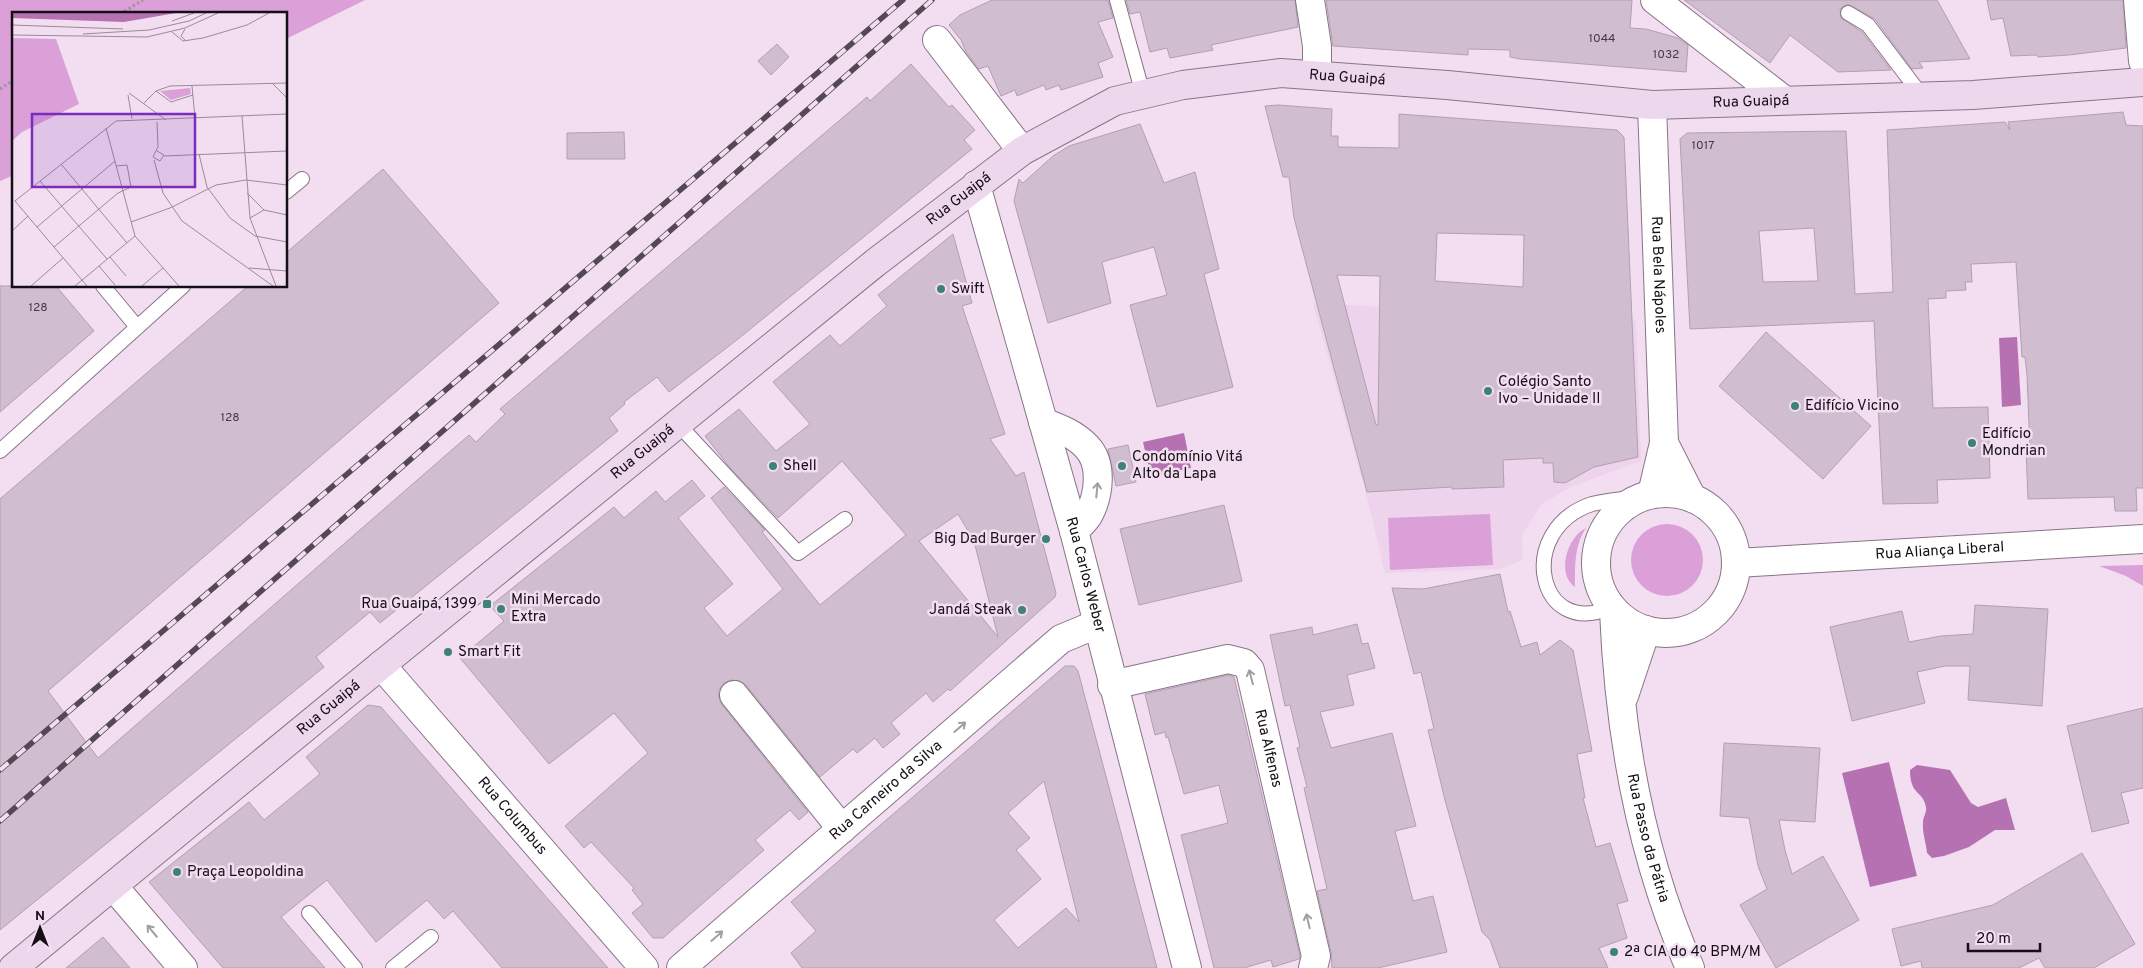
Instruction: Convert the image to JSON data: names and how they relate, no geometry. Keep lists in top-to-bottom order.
{
  "streets": {
    "main road": ["Rua Guaipá"],
    "street": [
      "Rua Bela Nápoles",
      "Rua Aliança Liberal",
      "Rua Carlos Weber",
      "Rua Alfenas",
      "Rua Carneiro da Silva",
      "Rua Columbus",
      "Rua Passo da Pátria"
    ]
  },
  "crossings": [
    ["Rua Guaipá", "Rua Bela Nápoles"],
    ["Rua Guaipá", "Rua Carlos Weber"],
    ["Rua Guaipá", "Rua Columbus"],
    ["Rua Aliança Liberal", "Rua Passo da Pátria"],
    ["Rua Carlos Weber", "Rua Alfenas"],
    ["Rua Carlos Weber", "Rua Carneiro da Silva"]
  ],
  "one_way": ["Rua Carneiro da Silva"],
  "places": {
    "other": [
      "Swift",
      "Colégio Santo Ivo – Unidade II",
      "Edifício Vicino",
      "Edifício Mondrian",
      "Shell",
      "Condomínio Vitá Alto da Lapa",
      "Big Dad Burger",
      "Mini Mercado Extra",
      "Jandá Steak",
      "Smart Fit",
      "Praça Leopoldina",
      "2ª CIA do 4º BPM/M"
    ],
    "transit": ["Rua Guaipá, 1399"]
  },
  "house_numbers": [
    "1044",
    "1032",
    "1017",
    "128",
    "128"
  ],
  "scale_bar": "20 m",
  "north": "top"
}
